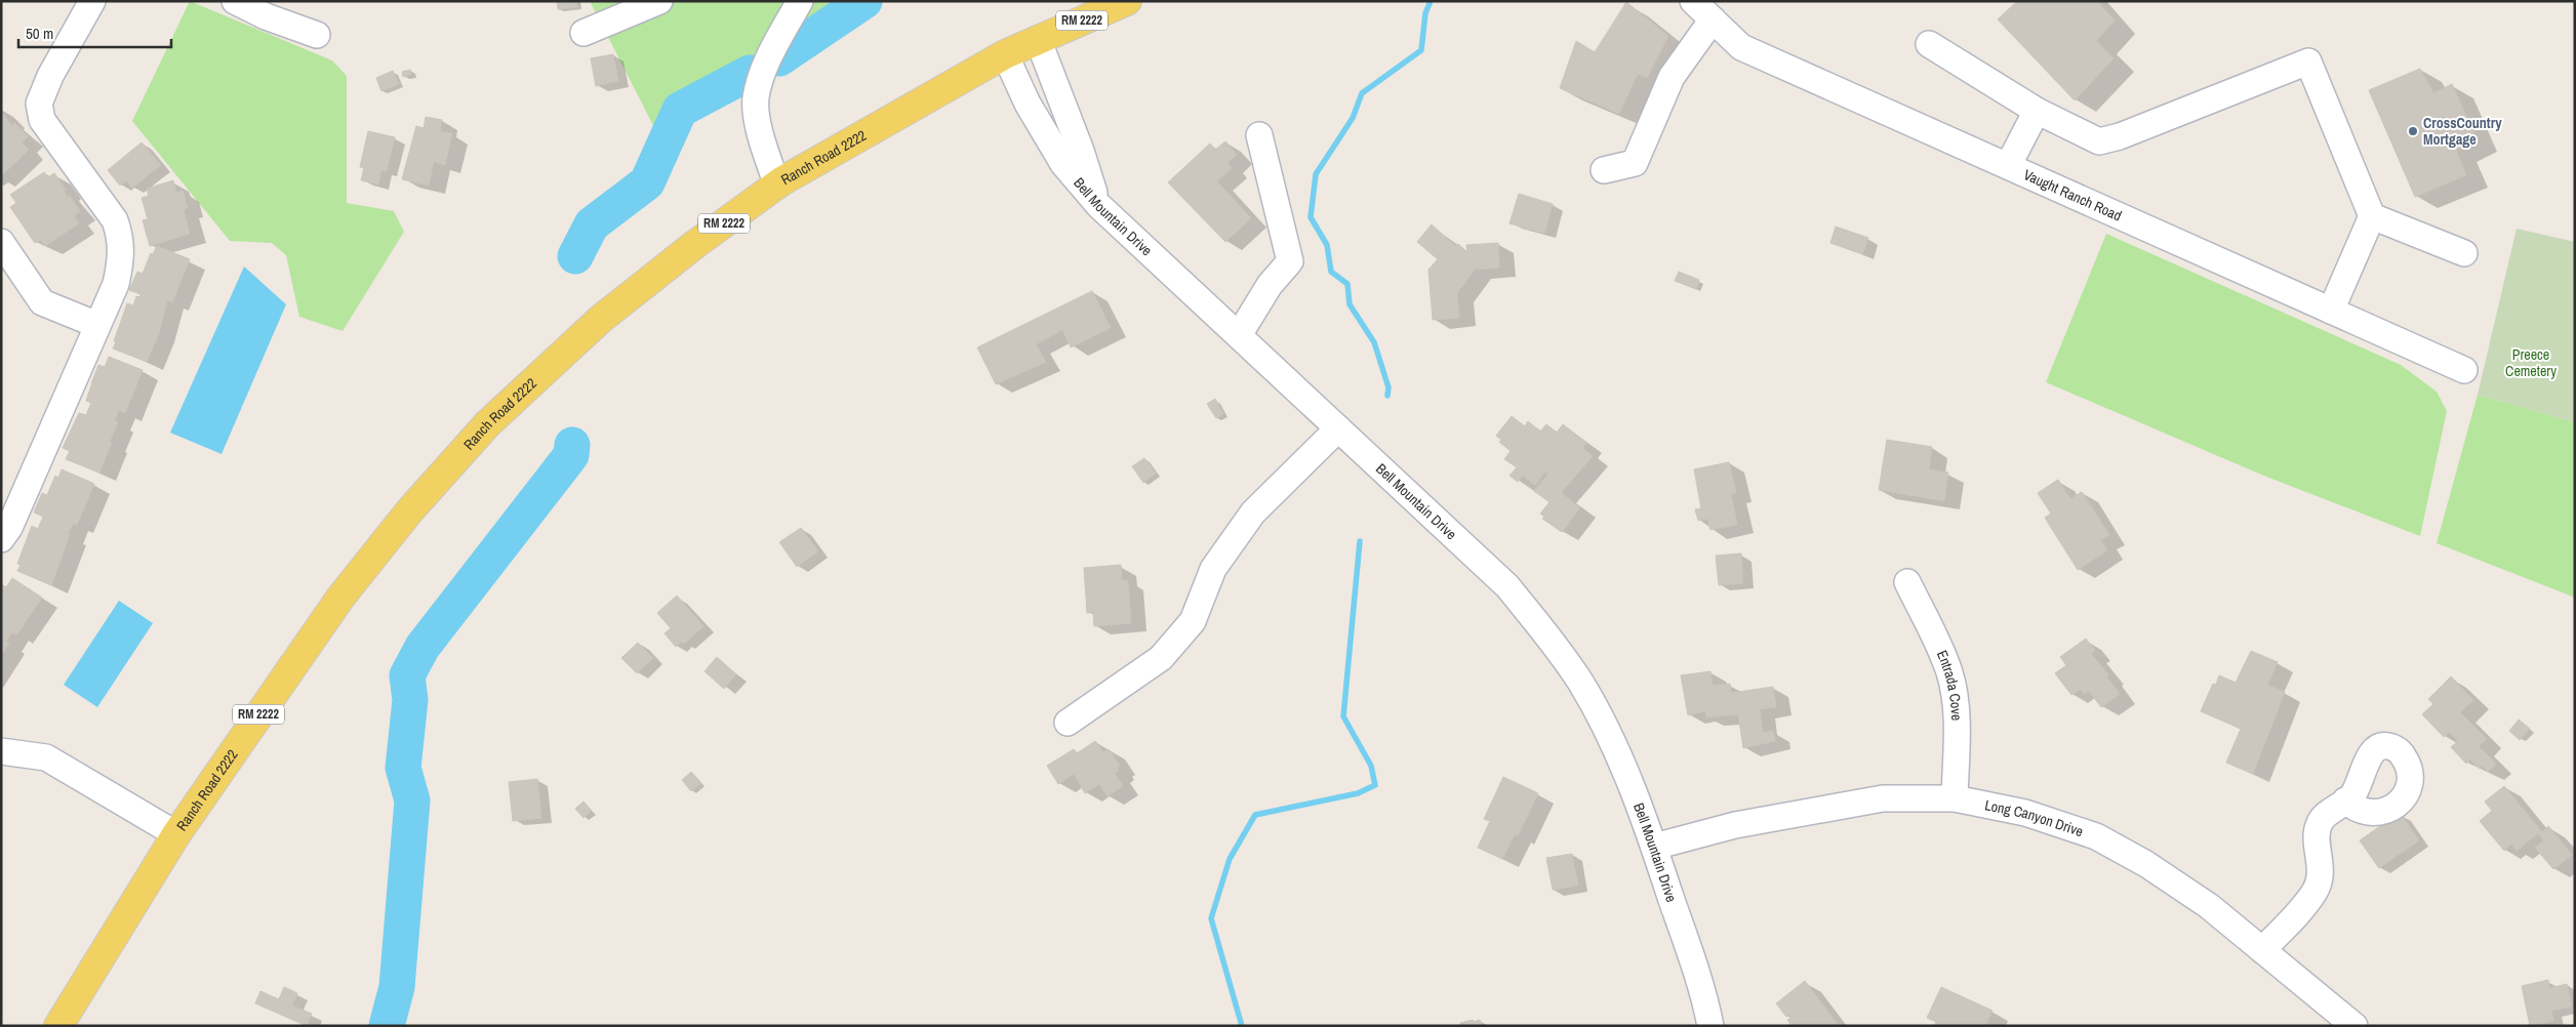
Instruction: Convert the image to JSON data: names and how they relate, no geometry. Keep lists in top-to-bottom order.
{
  "streets": {
    "main road": ["RM 2222", "Ranch Road 2222"],
    "street": [
      "Vaught Ranch Road",
      "Bell Mountain Drive",
      "Entrada Cove",
      "Long Canyon Drive"
    ]
  },
  "crossings": [
    ["Ranch Road 2222", "Bell Mountain Drive"],
    ["Bell Mountain Drive", "Long Canyon Drive"],
    ["Entrada Cove", "Long Canyon Drive"]
  ],
  "parks": ["Preece Cemetery"],
  "places": ["CrossCountry Mortgage"],
  "scale_bar": "50 m"
}
